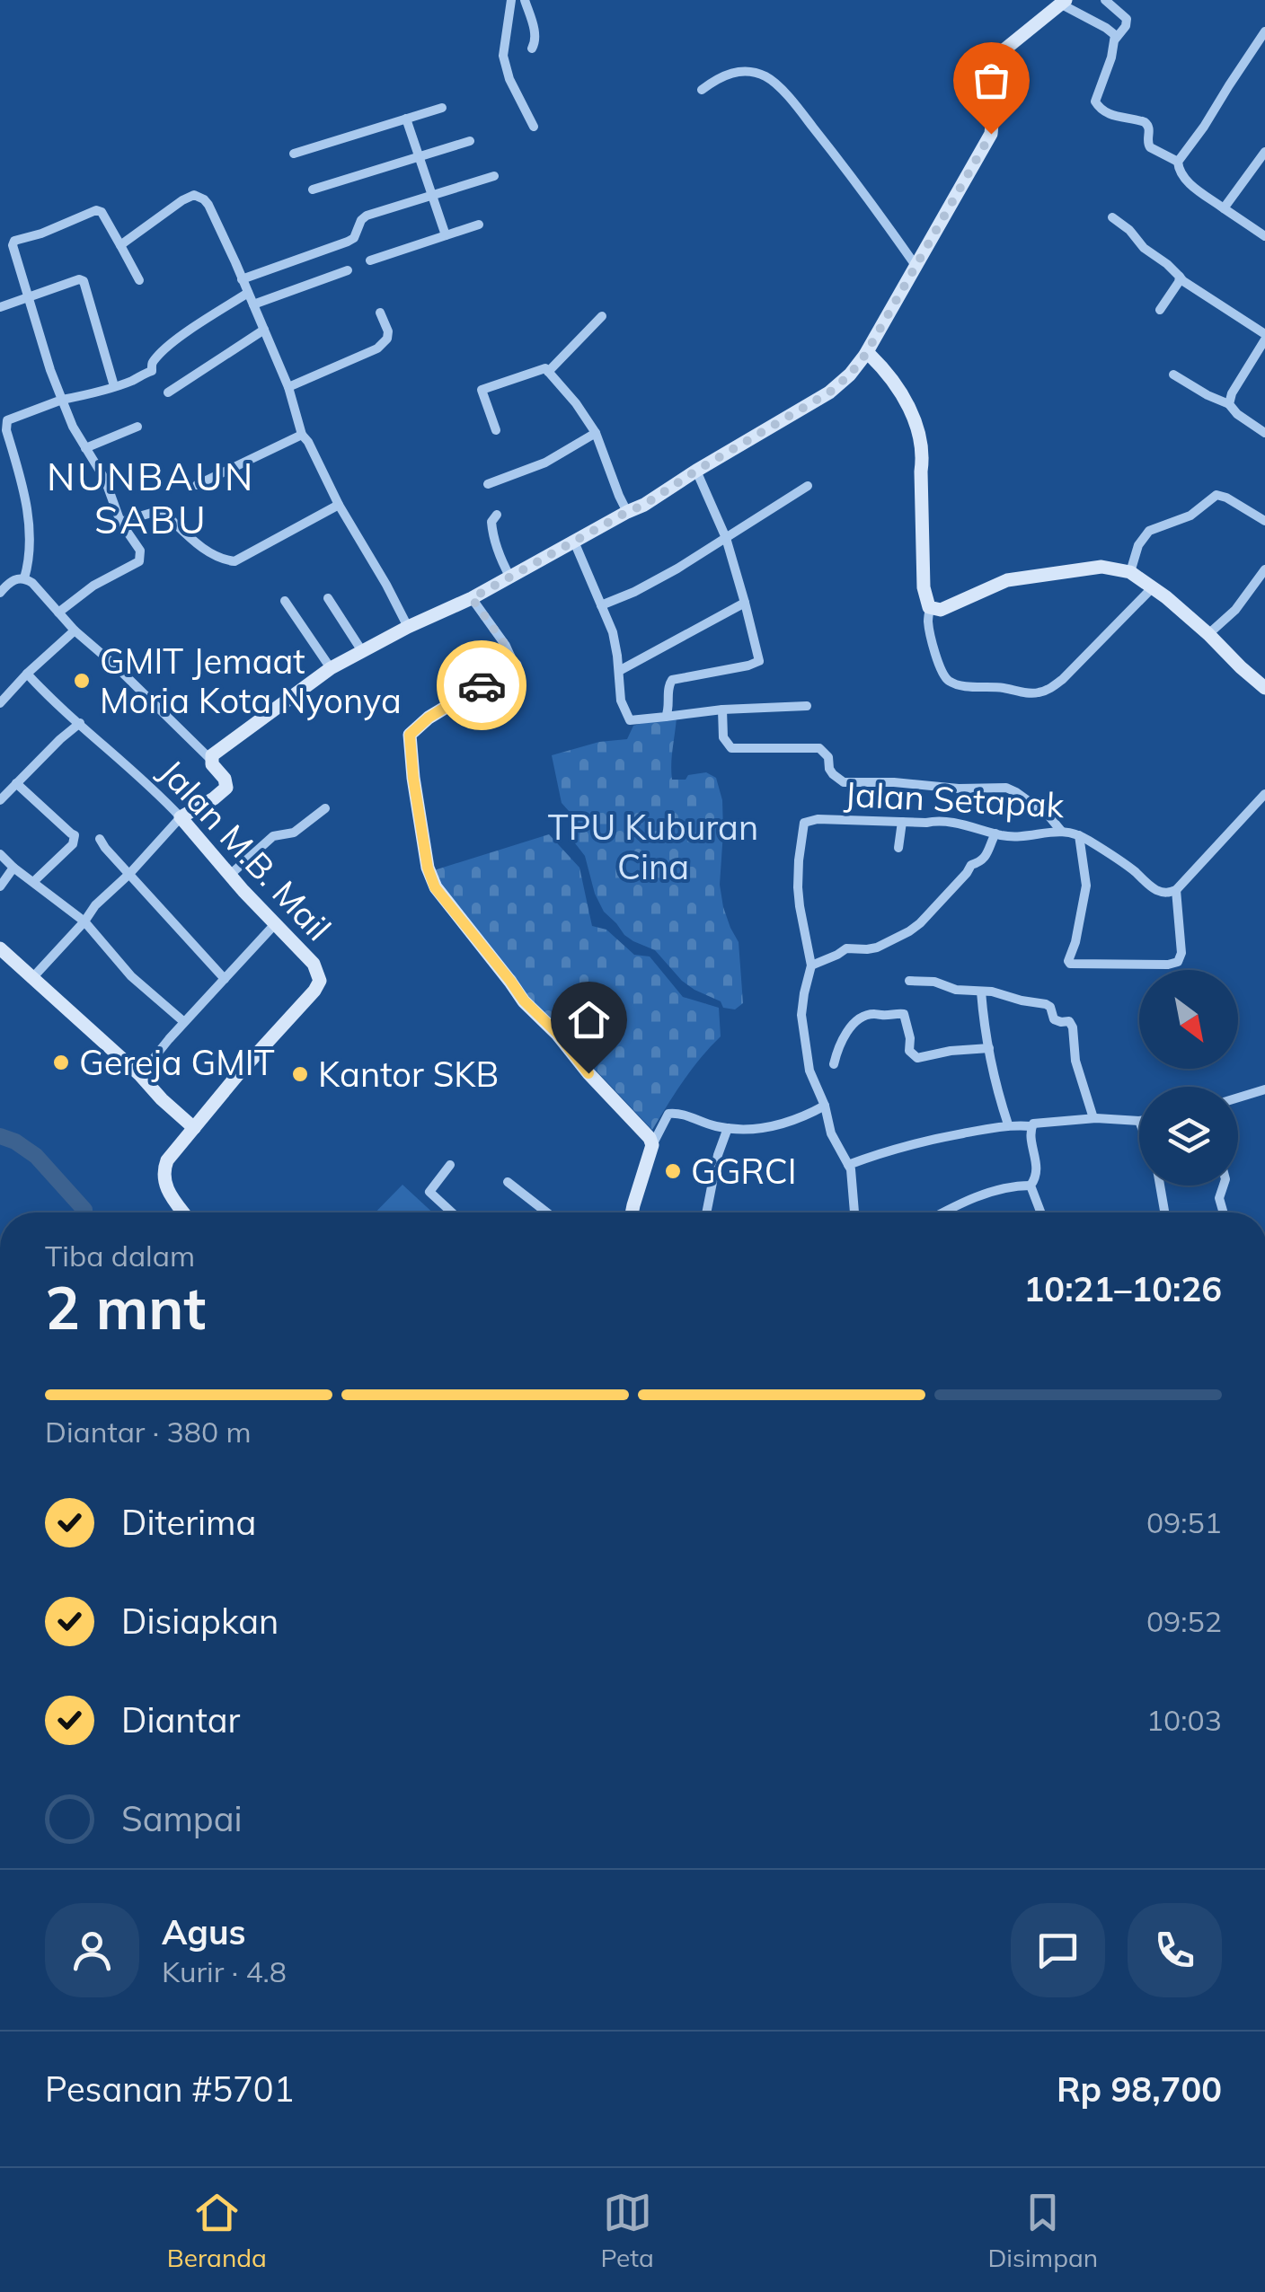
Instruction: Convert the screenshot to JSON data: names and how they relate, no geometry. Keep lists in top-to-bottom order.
{
  "streets": {
    "street": ["Jalan Setapak", "Jalan M.B. Mail"]
  },
  "districts": ["NUNBAUN SABU"],
  "parks": ["TPU Kuburan Cina"],
  "places": [
    "GMIT Jemaat Moria Kota Nyonya",
    "Gereja GMIT",
    "Kantor SKB",
    "GGRCI"
  ],
  "north": "bottom right",
  "page": {
    "heading": ["2 mnt", "Tiba dalam", "10:21–10:26"],
    "panel": [
      "Agus",
      "Kurir · 4.8",
      "Pesanan #5701",
      "Rp 98,700"
    ],
    "bar": "Diantar · 380 m",
    "list": [
      ["Diterima", "09:51"],
      ["Disiapkan", "09:52"],
      ["Diantar", "10:03"],
      "Sampai"
    ],
    "tabs": ["Beranda", "Peta", "Disimpan"]
  }
}
